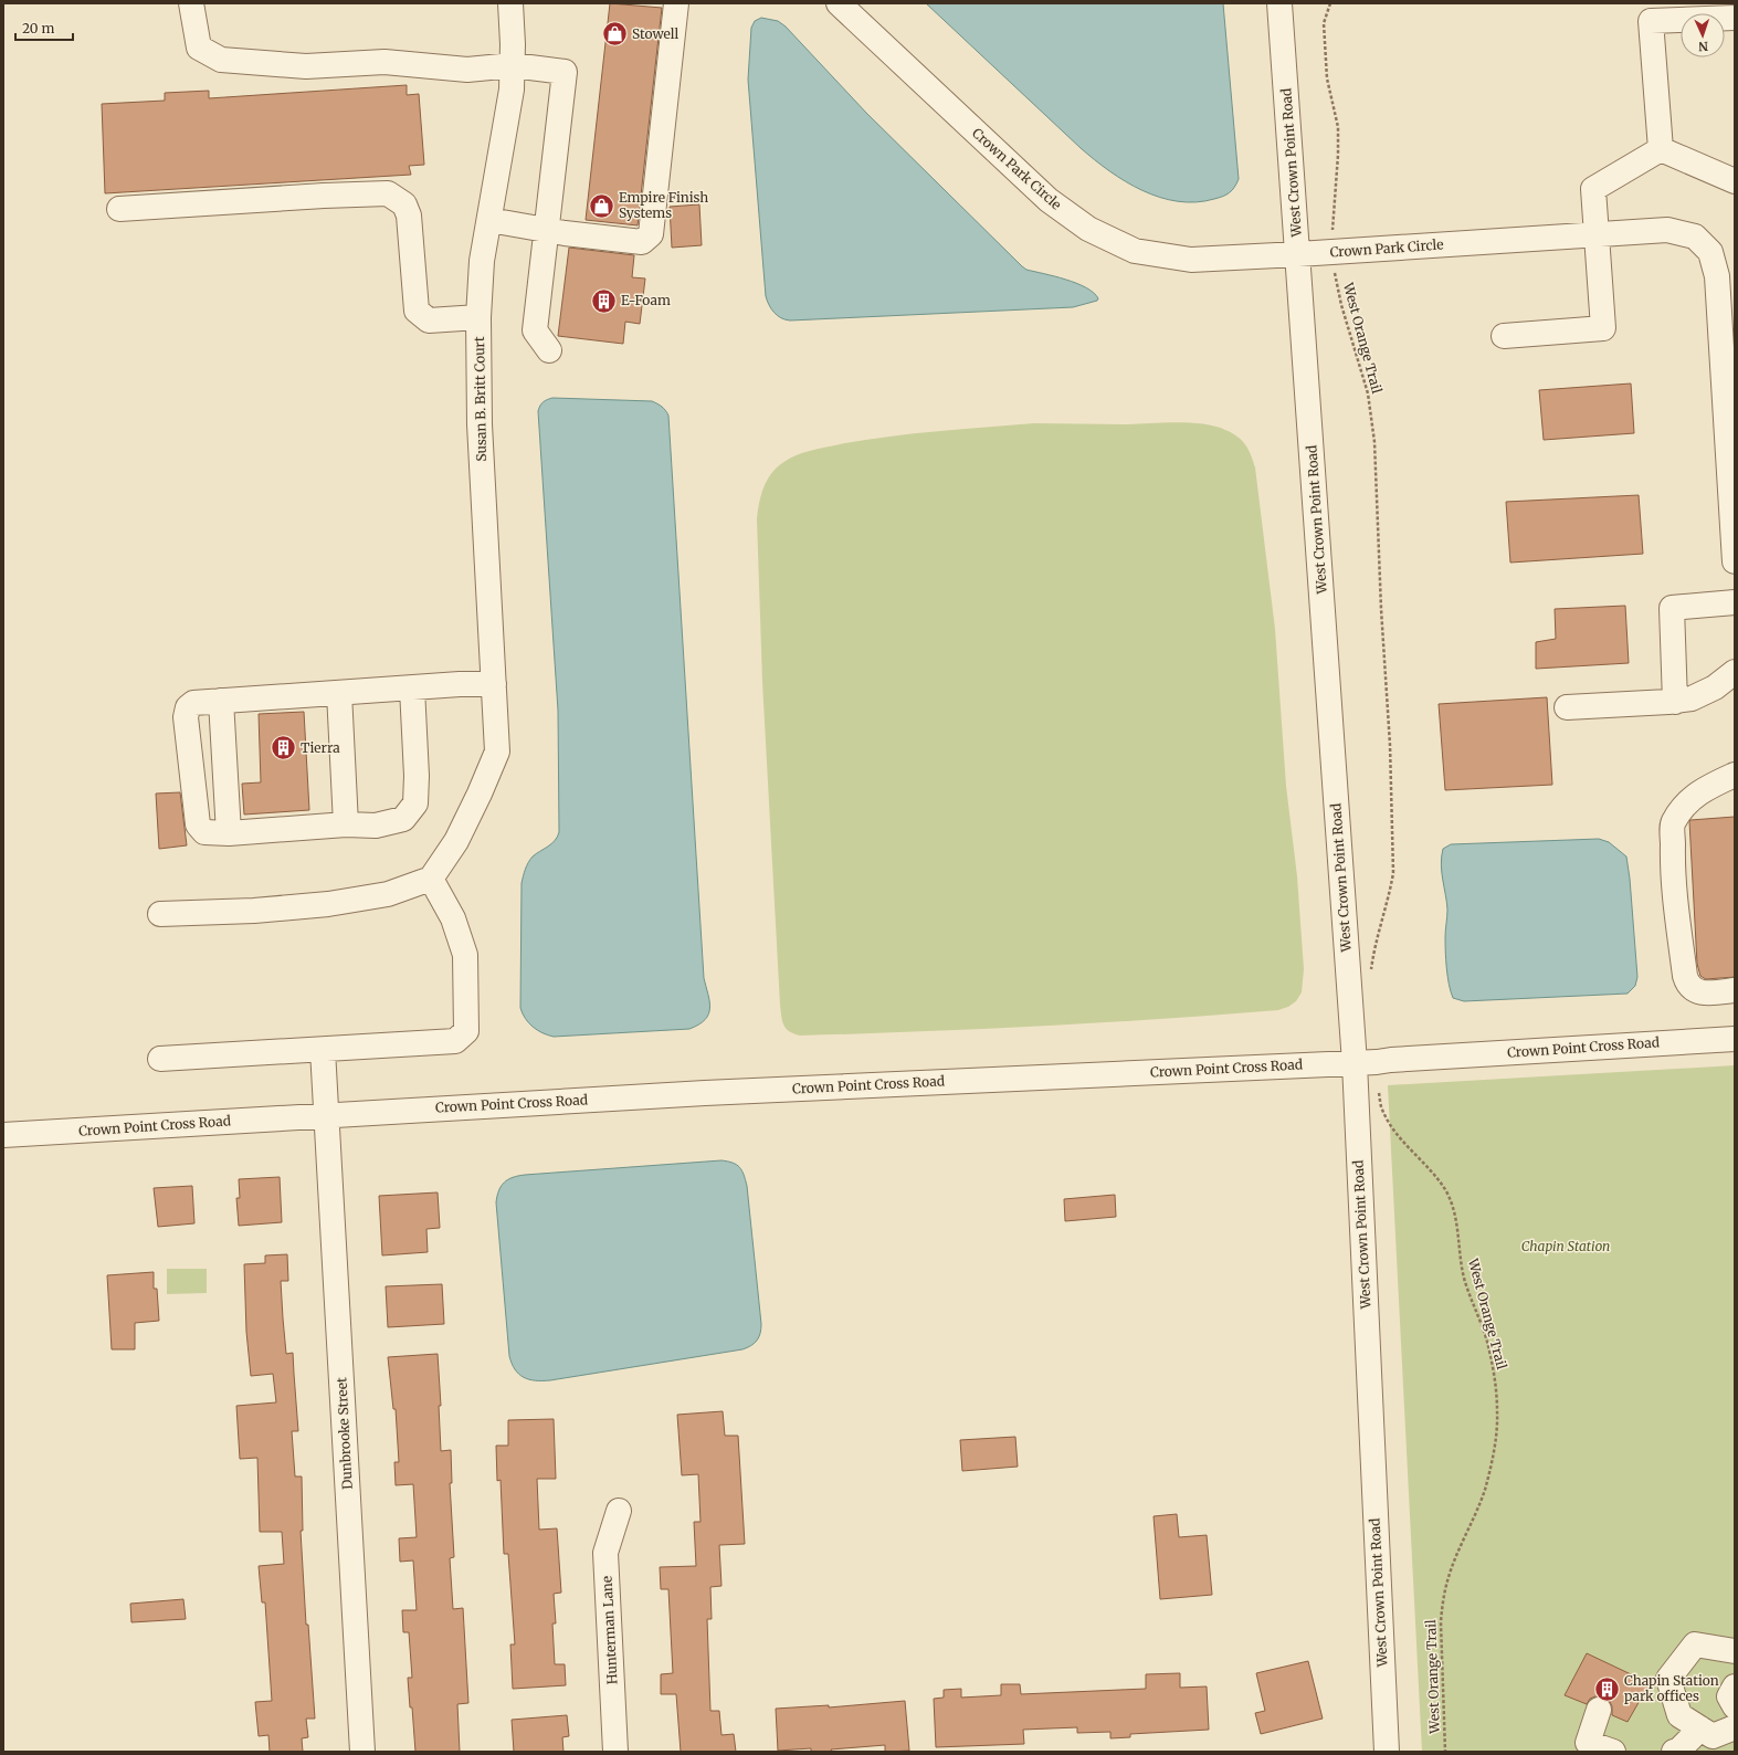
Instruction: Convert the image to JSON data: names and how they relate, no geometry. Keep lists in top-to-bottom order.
{
  "streets": {
    "street": [
      "West Crown Point Road",
      "Crown Park Circle",
      "Susan B. Britt Court",
      "Crown Point Cross Road",
      "Dunbrooke Street",
      "Hunterman Lane"
    ],
    "path": ["West Orange Trail"]
  },
  "crossings": [
    ["West Crown Point Road", "Crown Park Circle"],
    ["West Crown Point Road", "Crown Point Cross Road"],
    ["Crown Park Circle", "West Orange Trail"],
    ["Crown Point Cross Road", "Dunbrooke Street"]
  ],
  "parks": ["Chapin Station"],
  "places": {
    "shop": ["Stowell", "Empire Finish Systems"],
    "building": ["E-Foam", "Tierra", "Chapin Station park offices"]
  },
  "scale_bar": "20 m",
  "north": "bottom"
}
